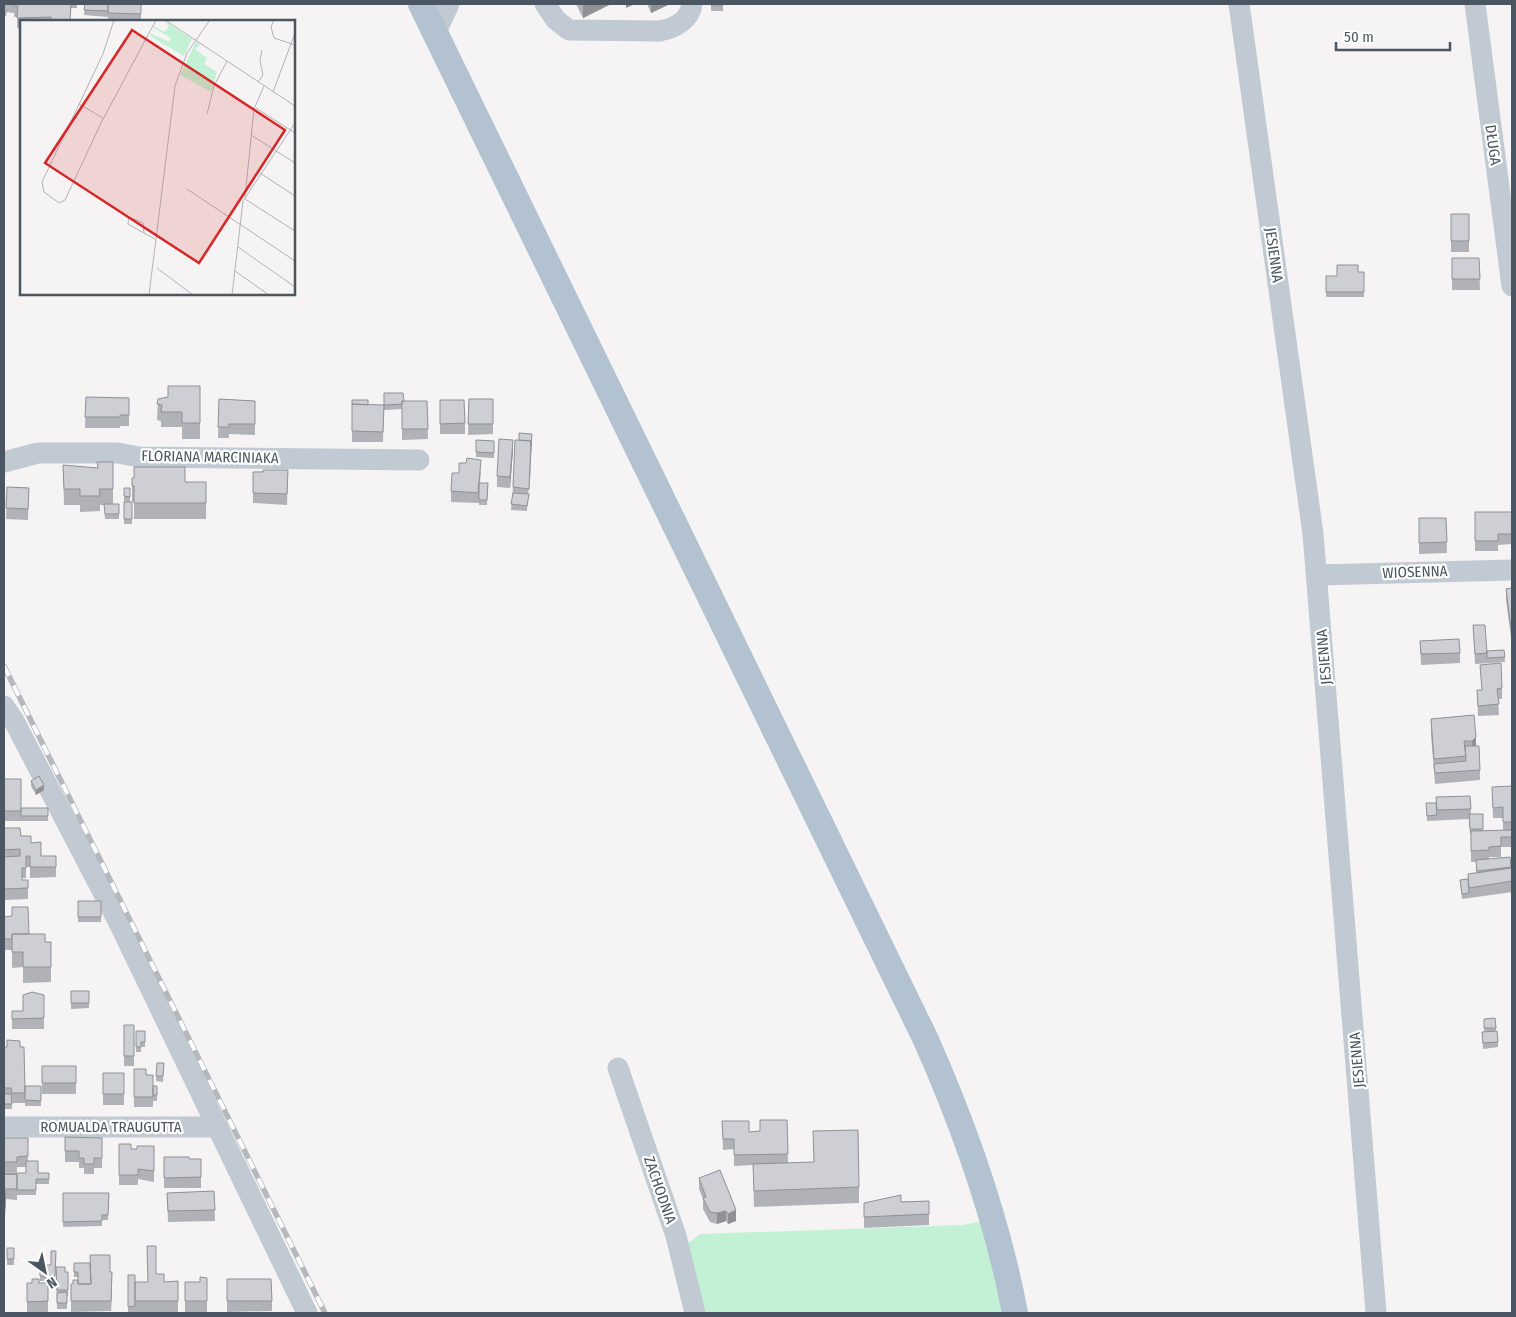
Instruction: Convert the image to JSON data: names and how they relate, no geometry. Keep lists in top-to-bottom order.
{
  "streets": {
    "street": [
      "DŁUGA",
      "JESIENNA",
      "FLORIANA MARCINIAKA",
      "WIOSENNA",
      "ROMUALDA TRAUGUTTA",
      "ZACHODNIA"
    ]
  },
  "crossings": [
    ["JESIENNA", "WIOSENNA"]
  ],
  "scale_bar": "50 m",
  "north": "bottom right"
}
